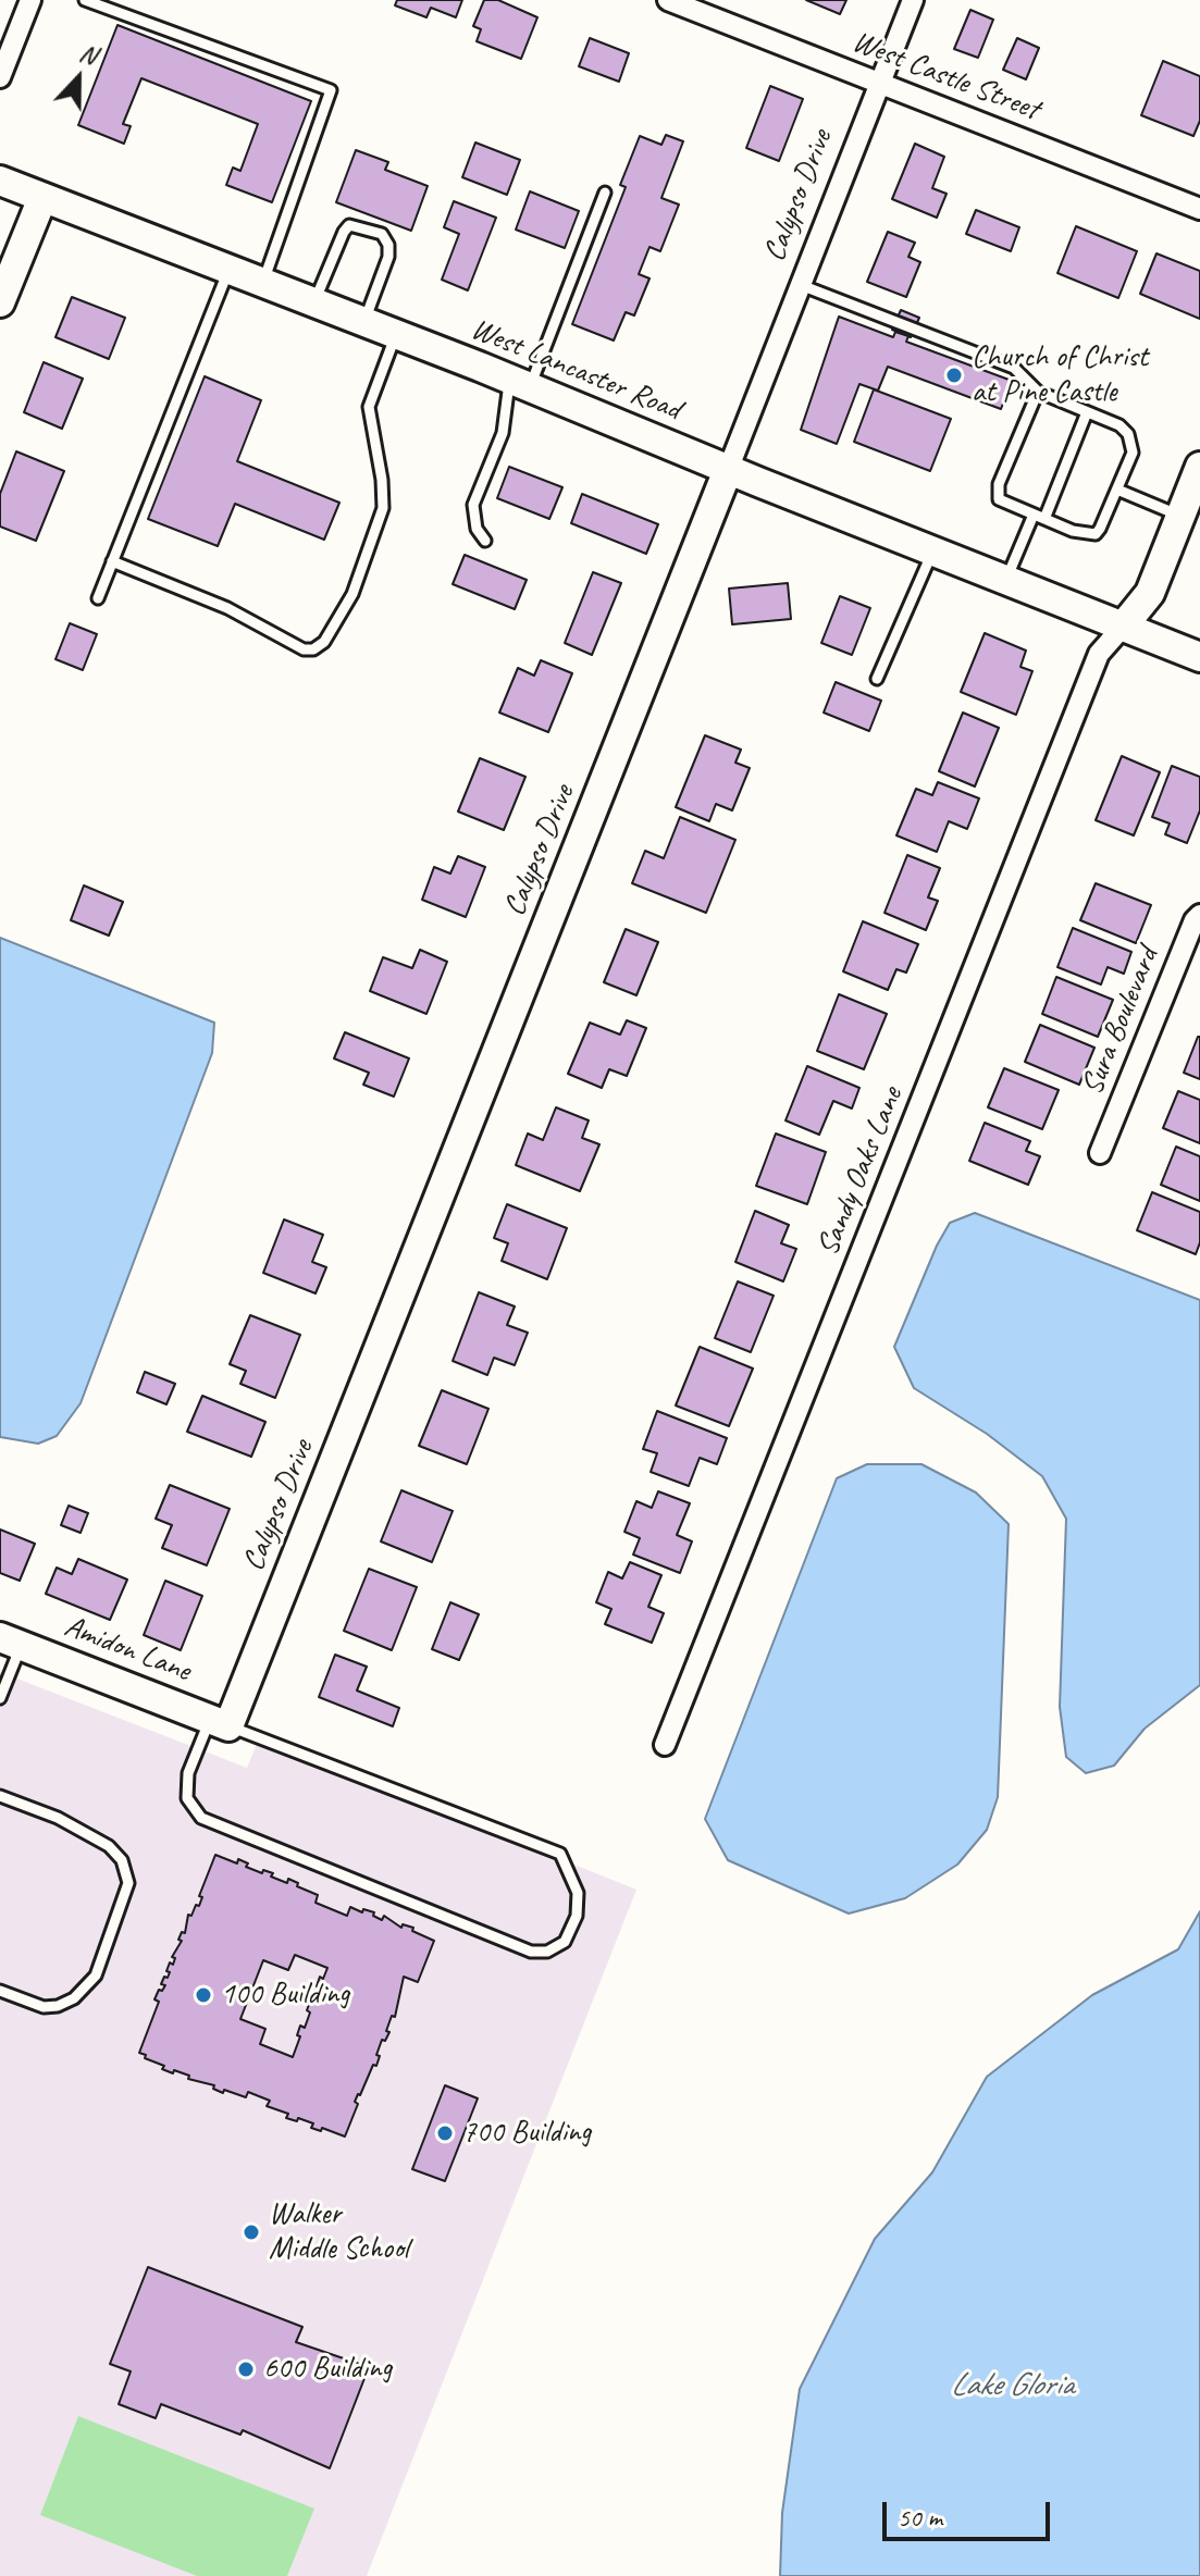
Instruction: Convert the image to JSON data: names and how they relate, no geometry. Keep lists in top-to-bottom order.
{
  "streets": {
    "street": [
      "West Castle Street",
      "Calypso Drive",
      "West Lancaster Road",
      "Sura Boulevard",
      "Sandy Oaks Lane",
      "Amidon Lane"
    ]
  },
  "crossings": [
    ["West Castle Street", "Calypso Drive"],
    ["Calypso Drive", "West Lancaster Road"],
    ["Calypso Drive", "Amidon Lane"],
    ["West Lancaster Road", "Sandy Oaks Lane"]
  ],
  "water": ["Lake Gloria"],
  "places": [
    "Church of Christ at Pine Castle",
    "100 Building",
    "700 Building",
    "Walker Middle School",
    "600 Building"
  ],
  "scale_bar": "50 m",
  "north": "top"
}
